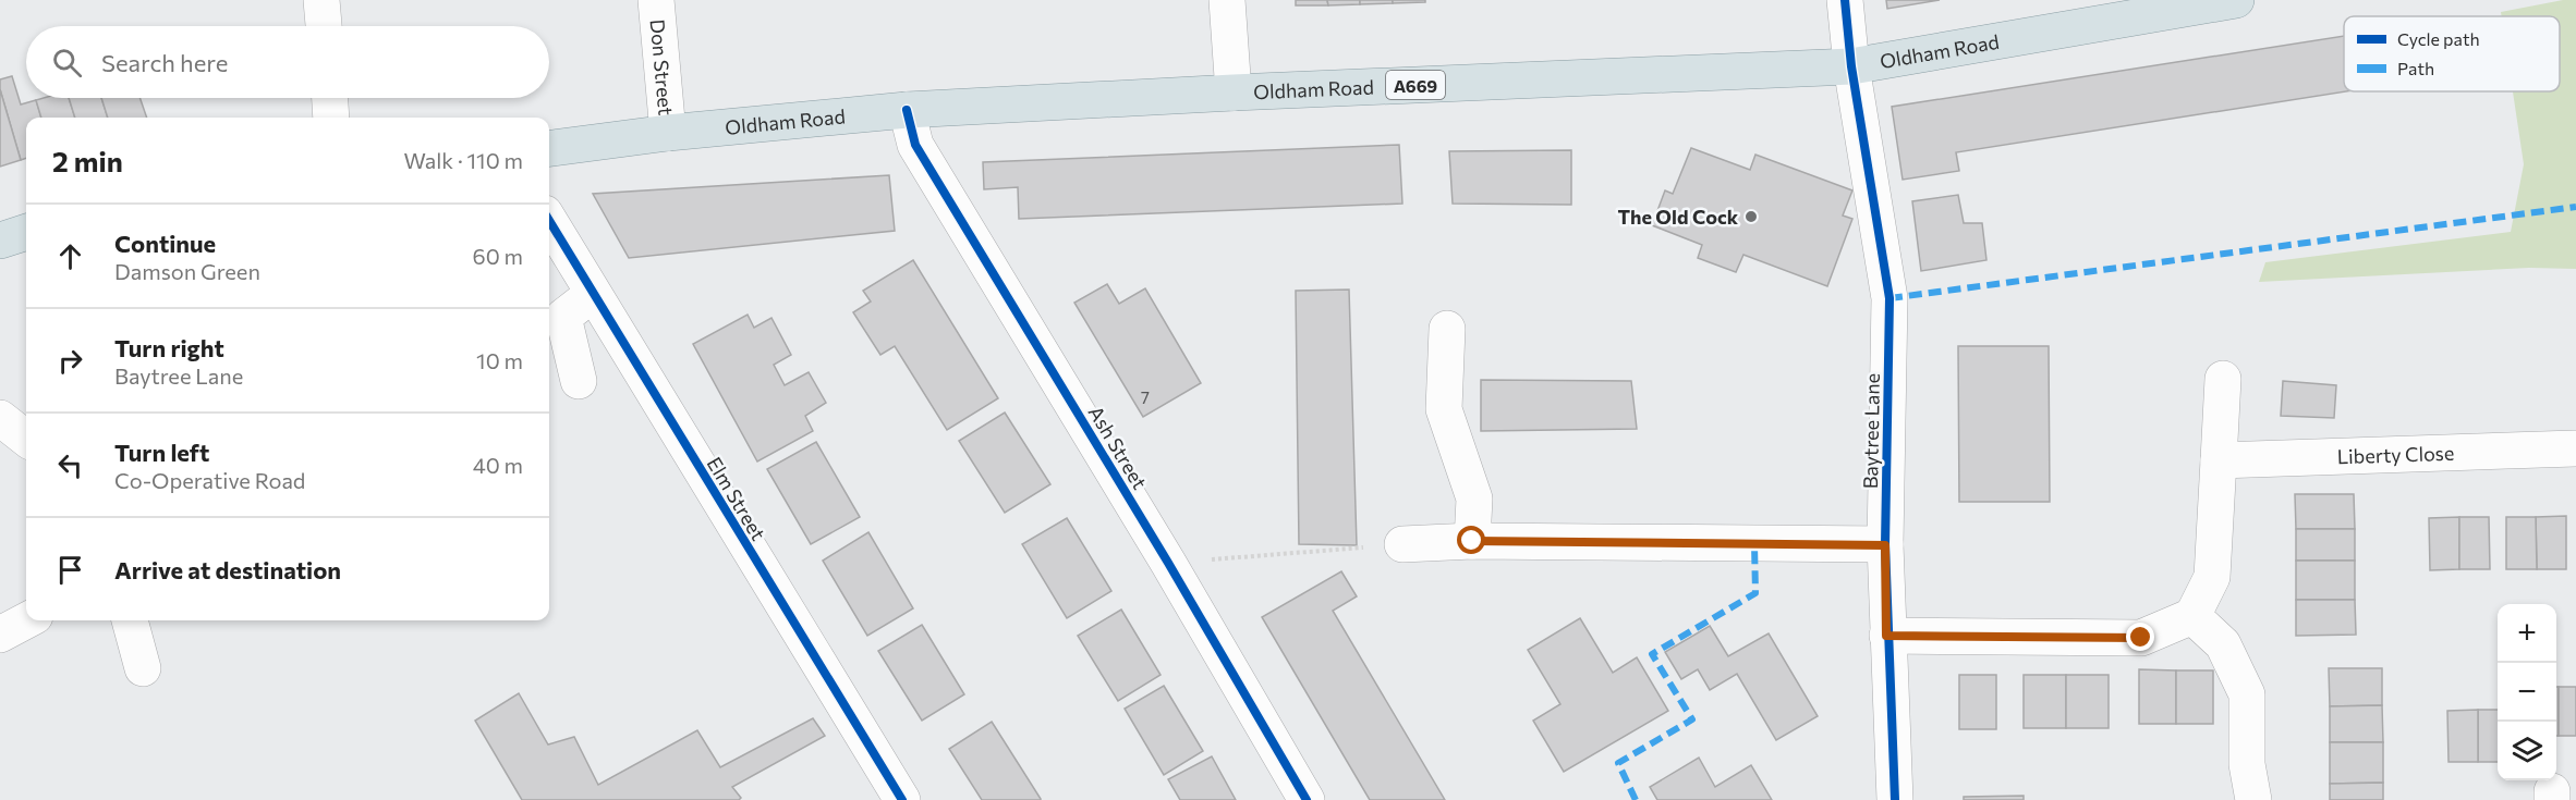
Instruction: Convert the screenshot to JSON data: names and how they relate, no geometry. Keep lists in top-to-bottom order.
{
  "streets": {
    "main road": ["Oldham Road", "A669"],
    "street": [
      "Don Street",
      "Baytree Lane",
      "Ash Street",
      "Liberty Close",
      "Elm Street"
    ]
  },
  "crossings": [
    ["Oldham Road", "Don Street"],
    ["Oldham Road", "Baytree Lane"],
    ["Oldham Road", "Ash Street"]
  ],
  "places": ["The Old Cock"],
  "house_numbers": ["7"],
  "legend": ["Cycle path", "Path"],
  "page": {
    "search": "Search here",
    "heading": ["2 min", "Walk · 110 m"],
    "list": [
      ["Continue", "Damson Green", "60 m"],
      ["Turn right", "Baytree Lane", "10 m"],
      ["Turn left", "Co-Operative Road", "40 m"],
      "Arrive at destination"
    ],
    "map_buttons": ["+", "−"]
  }
}
